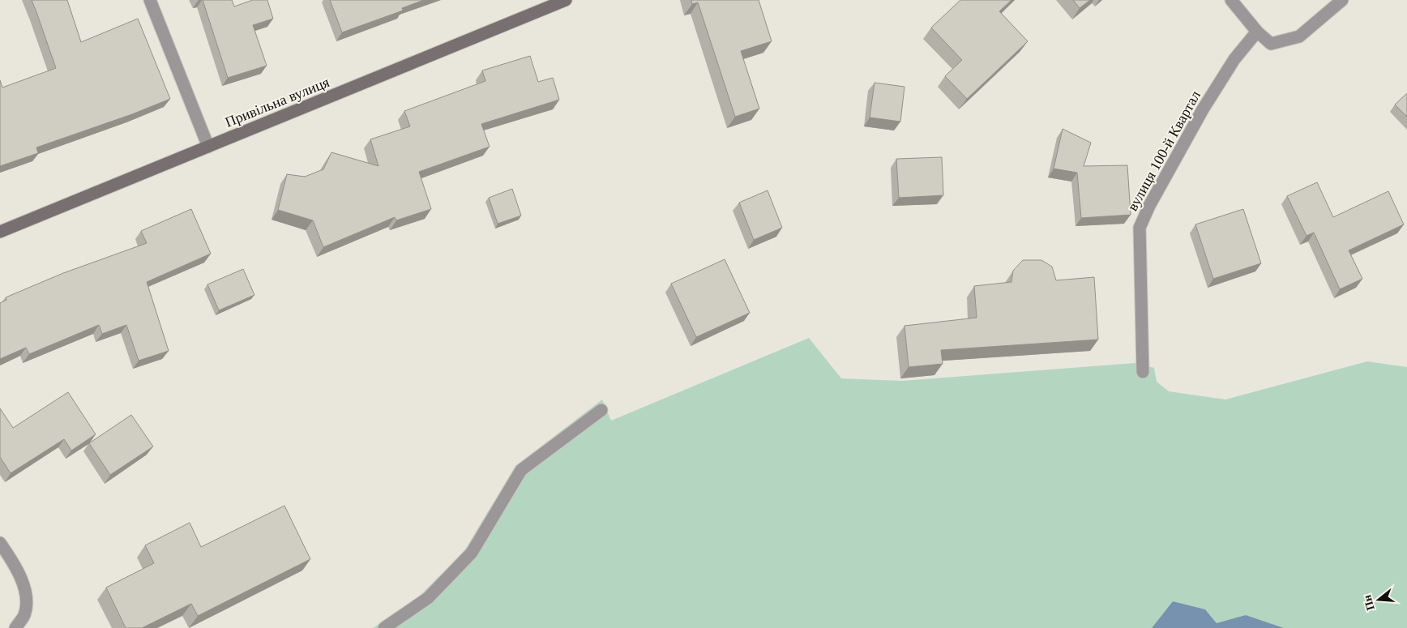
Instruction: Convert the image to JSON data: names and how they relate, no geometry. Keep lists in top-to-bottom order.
{
  "streets": {
    "street": ["Привільна вулиця", "вулиця 100-й Квартал"]
  },
  "north": "left"
}
